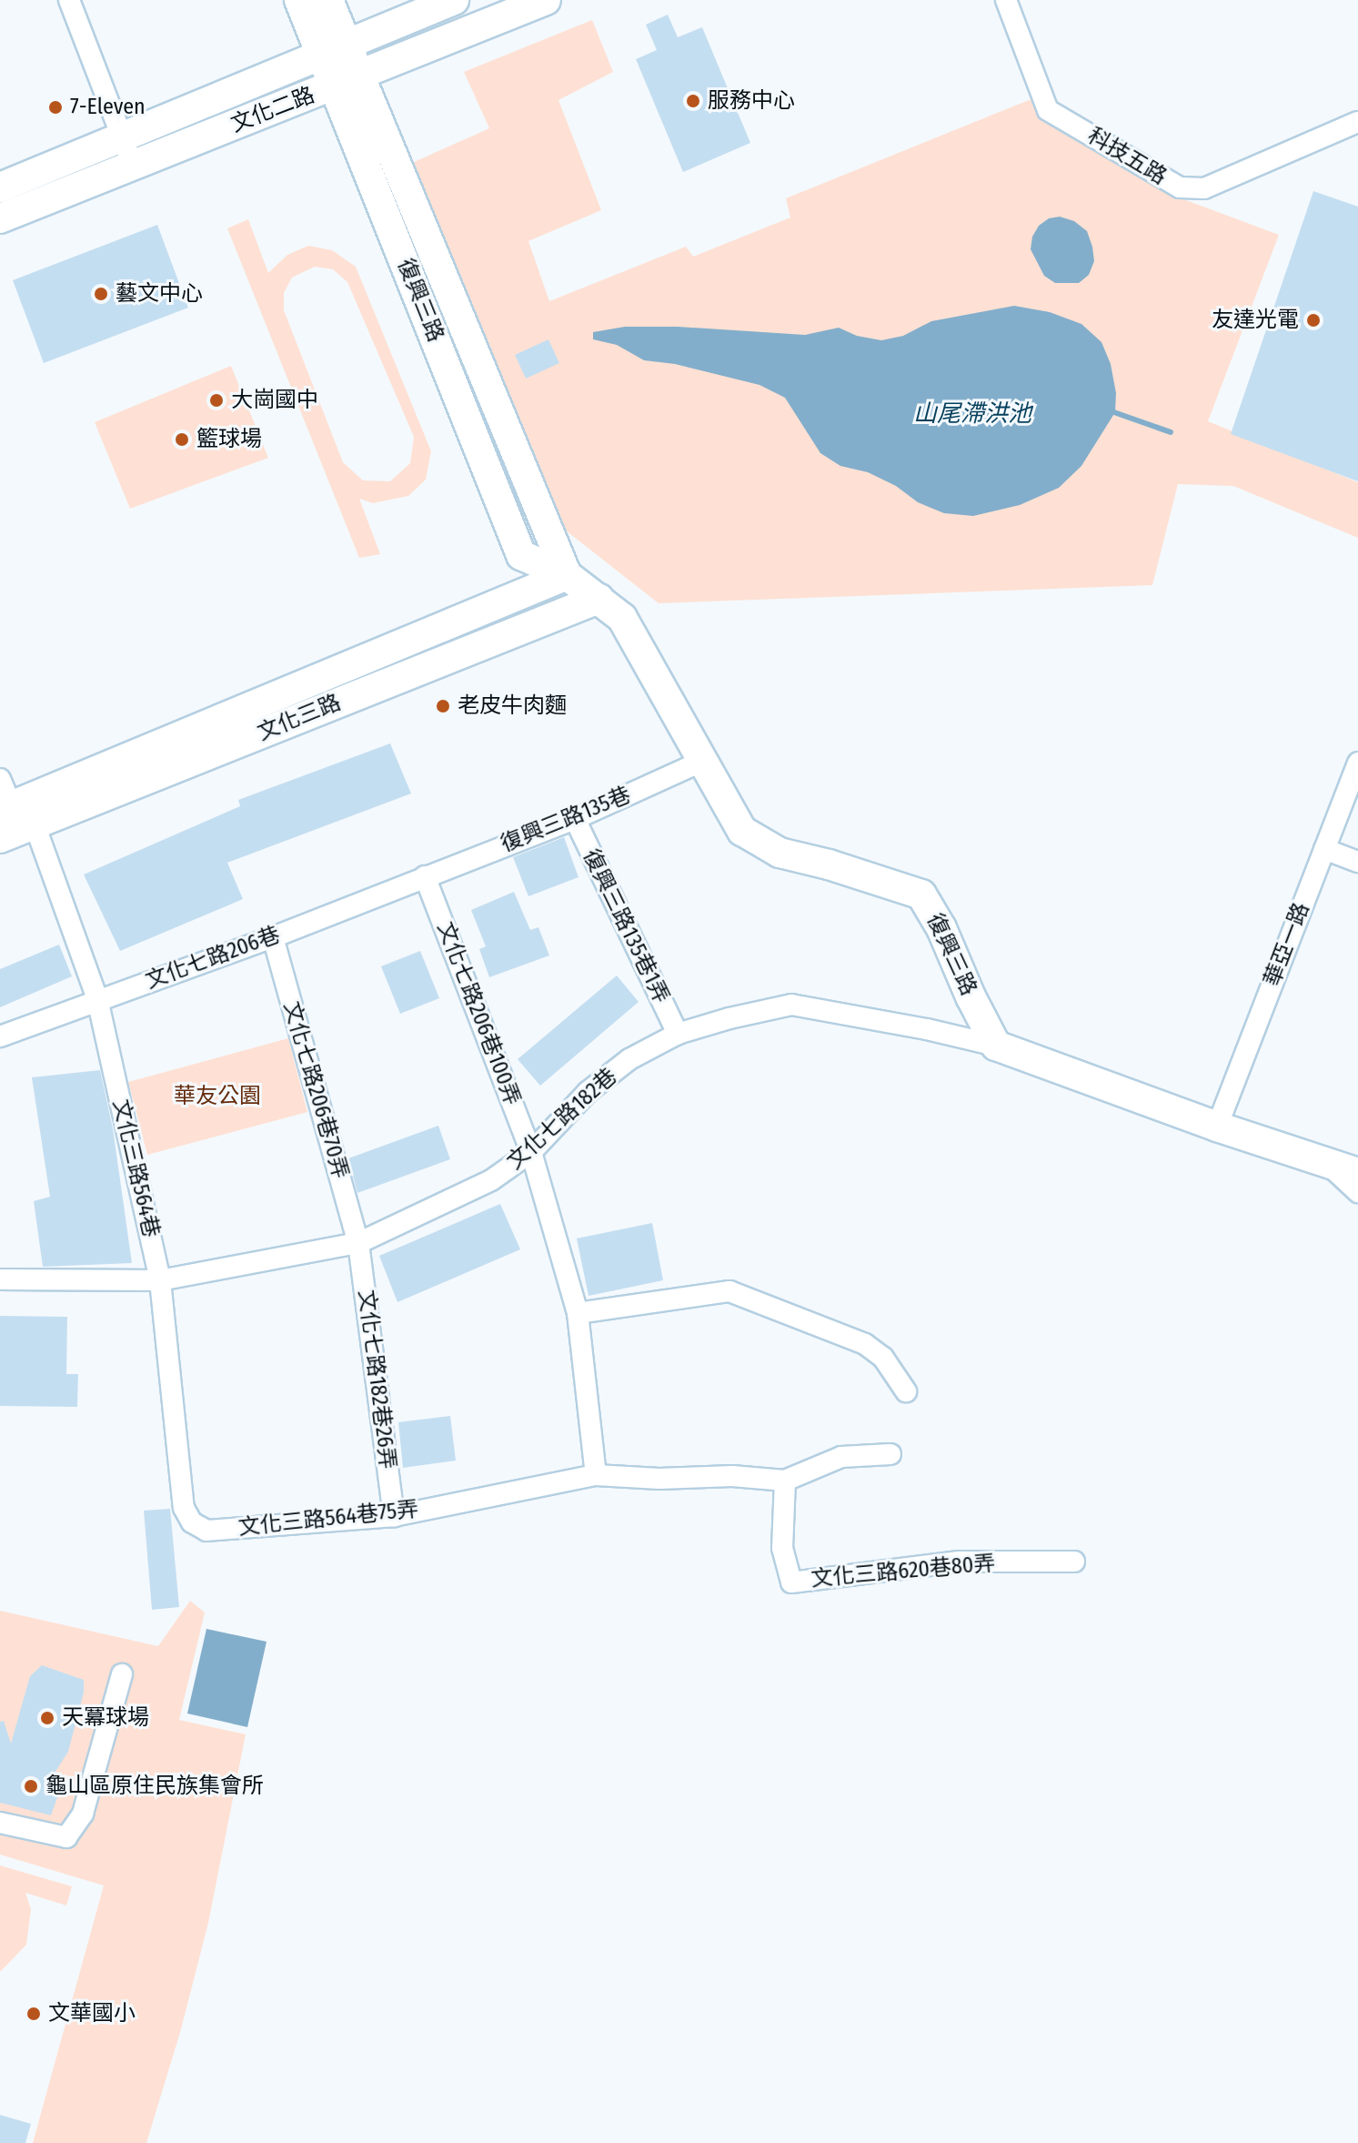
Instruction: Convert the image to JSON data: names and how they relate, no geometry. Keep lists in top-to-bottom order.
{
  "streets": {
    "street": [
      "文化二路",
      "科技五路",
      "復興三路",
      "文化三路",
      "復興三路135巷",
      "復興三路135巷1弄",
      "華亞一路",
      "文化七路206巷",
      "文化七路206巷100弄",
      "文化七路206巷70弄",
      "文化七路182巷",
      "文化三路564巷",
      "文化七路182巷26弄",
      "文化三路564巷75弄",
      "文化三路620巷80弄"
    ]
  },
  "crossings": [
    ["文化二路", "復興三路"],
    ["復興三路", "文化三路"],
    ["復興三路", "復興三路135巷"],
    ["復興三路", "文化七路182巷"],
    ["文化三路", "文化三路564巷"],
    ["復興三路135巷", "復興三路135巷1弄"],
    ["復興三路135巷", "文化七路206巷"],
    ["復興三路135巷", "文化七路206巷100弄"],
    ["復興三路135巷1弄", "文化七路182巷"],
    ["文化七路206巷", "文化七路206巷100弄"],
    ["文化七路206巷", "文化七路206巷70弄"],
    ["文化七路206巷", "文化三路564巷"],
    ["文化七路206巷100弄", "文化七路182巷"],
    ["文化七路206巷70弄", "文化七路182巷"],
    ["文化七路206巷70弄", "文化七路182巷26弄"],
    ["文化七路182巷", "文化三路564巷"],
    ["文化七路182巷", "文化七路182巷26弄"],
    ["文化三路564巷", "文化三路564巷75弄"],
    ["文化七路182巷26弄", "文化三路564巷75弄"]
  ],
  "water": ["山尾滯洪池"],
  "parks": ["華友公園"],
  "places": [
    "服務中心",
    "7-Eleven",
    "藝文中心",
    "友達光電",
    "大崗國中",
    "籃球場",
    "老皮牛肉麵",
    "天冪球場",
    "龜山區原住民族集會所",
    "文華國小"
  ]
}
